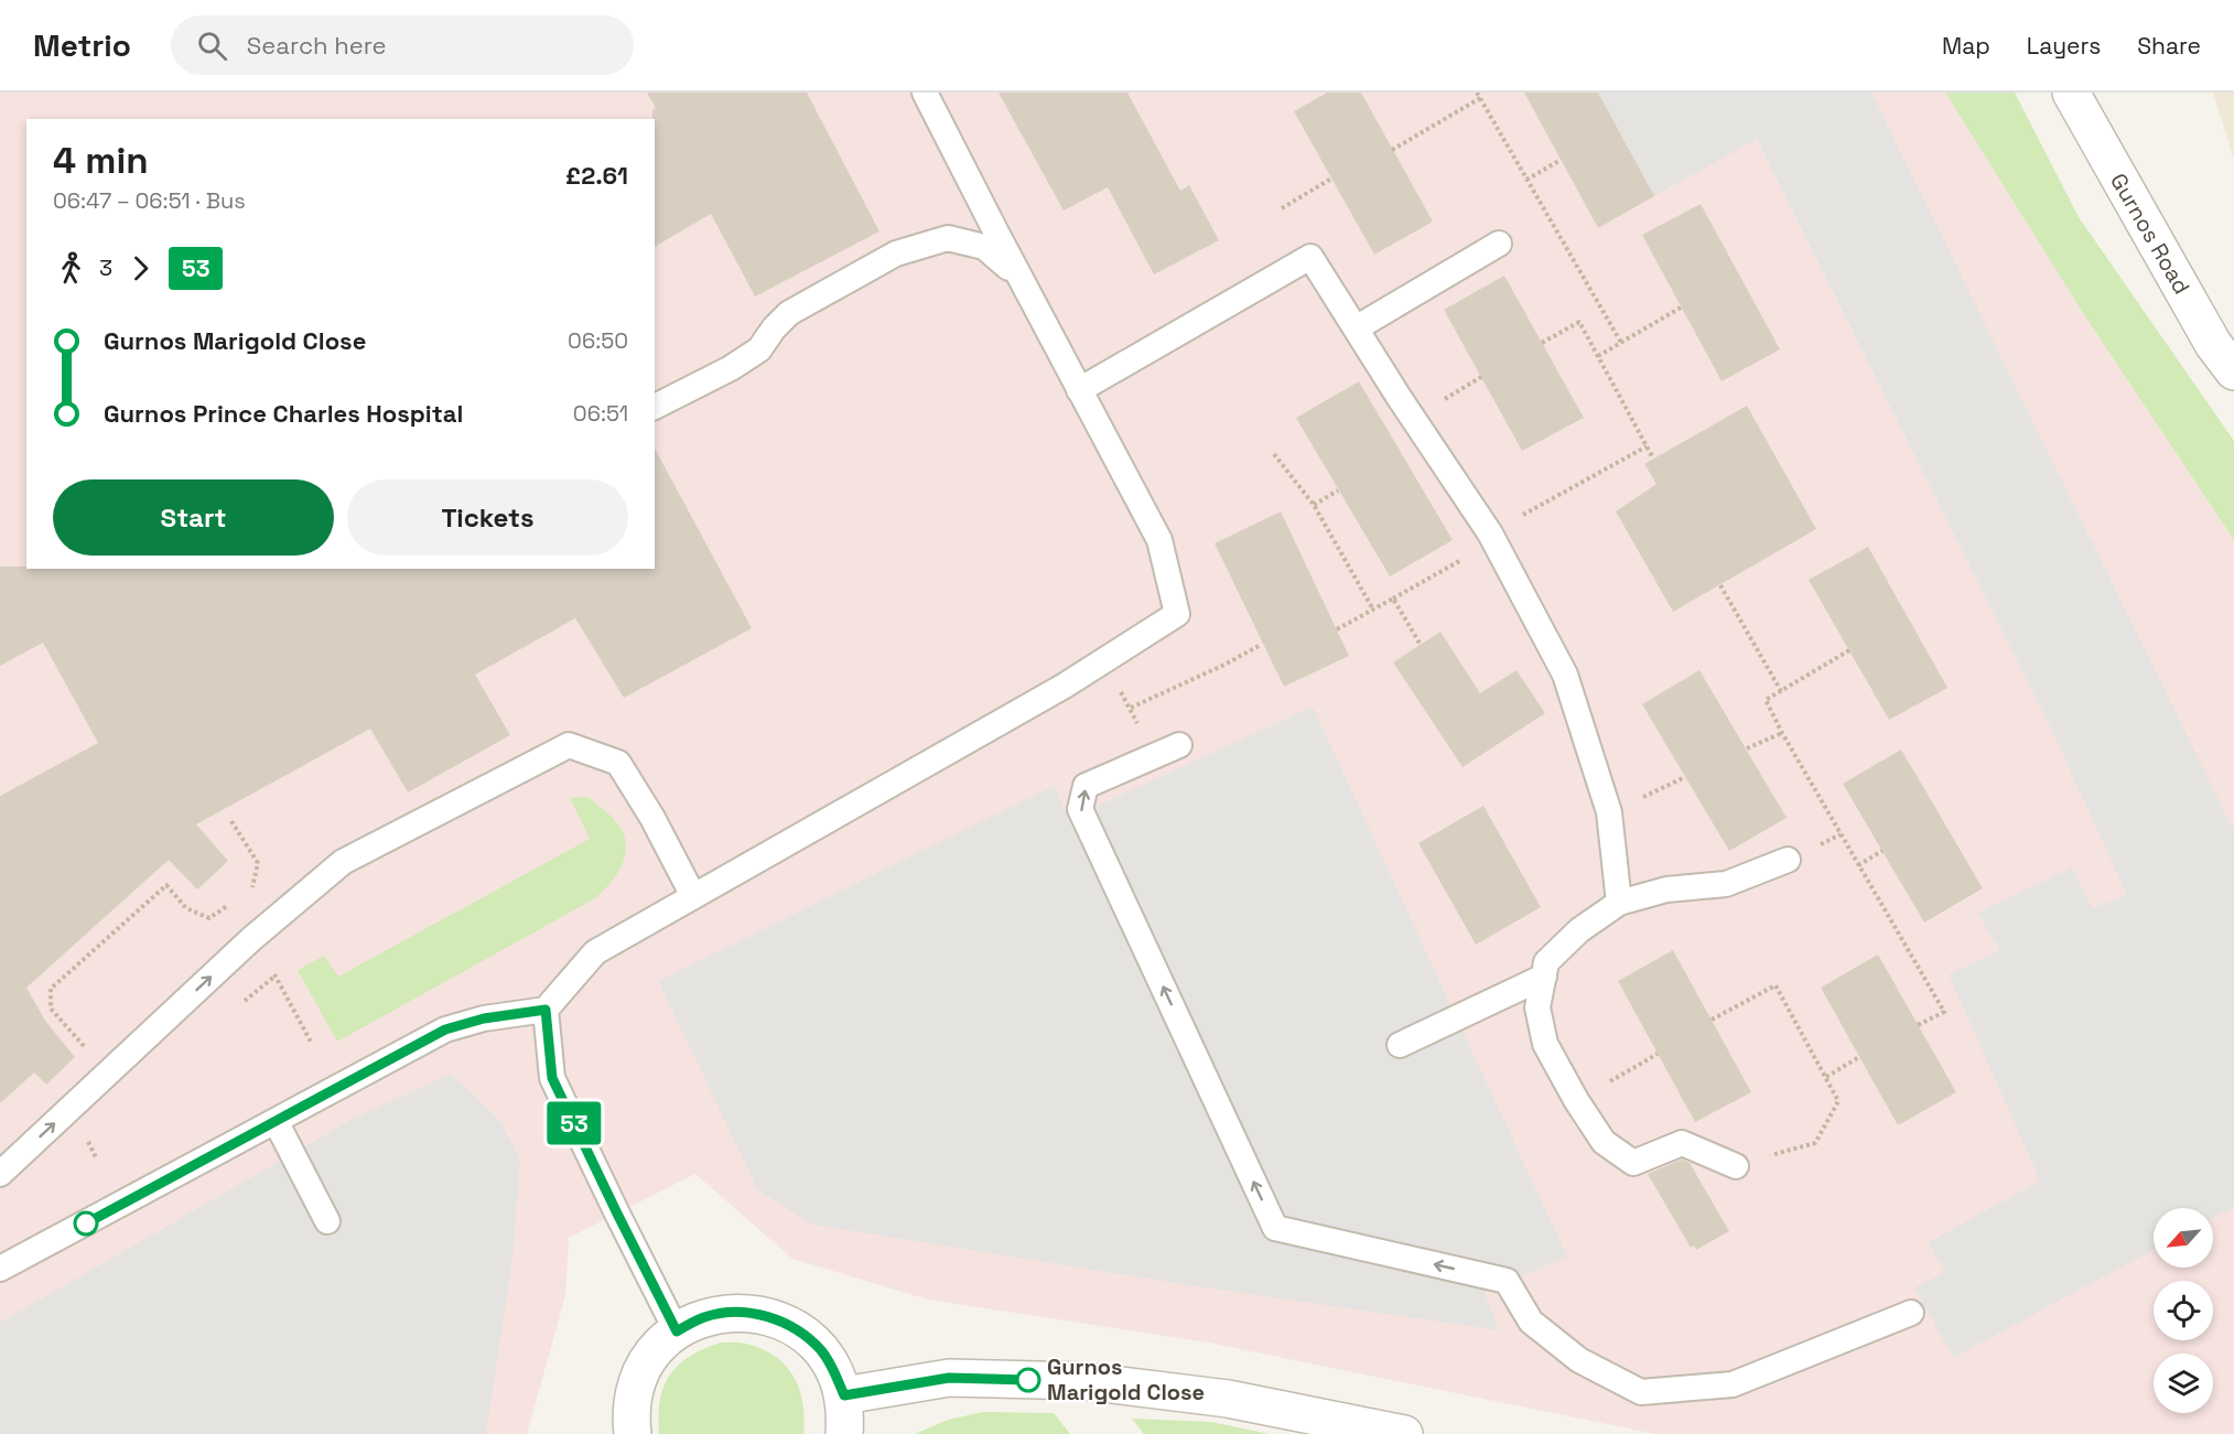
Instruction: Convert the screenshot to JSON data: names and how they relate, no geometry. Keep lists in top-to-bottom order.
{
  "streets": {
    "street": ["Gurnos Road"]
  },
  "places": ["Gurnos Marigold Close"],
  "lines": ["bus line 53"],
  "north": "bottom left",
  "page": {
    "header": "Metrio",
    "search": "Search here",
    "nav": ["Map", "Layers", "Share"],
    "on_map": "53",
    "heading": ["4 min", "06:47 – 06:51 · Bus", "£2.61"],
    "legs": ["3", "53"],
    "list": [
      {
        "name": "Gurnos Marigold Close",
        "value": "06:50"
      },
      {
        "name": "Gurnos Prince Charles Hospital",
        "value": "06:51"
      }
    ],
    "buttons": ["Start", "Tickets"]
  }
}
